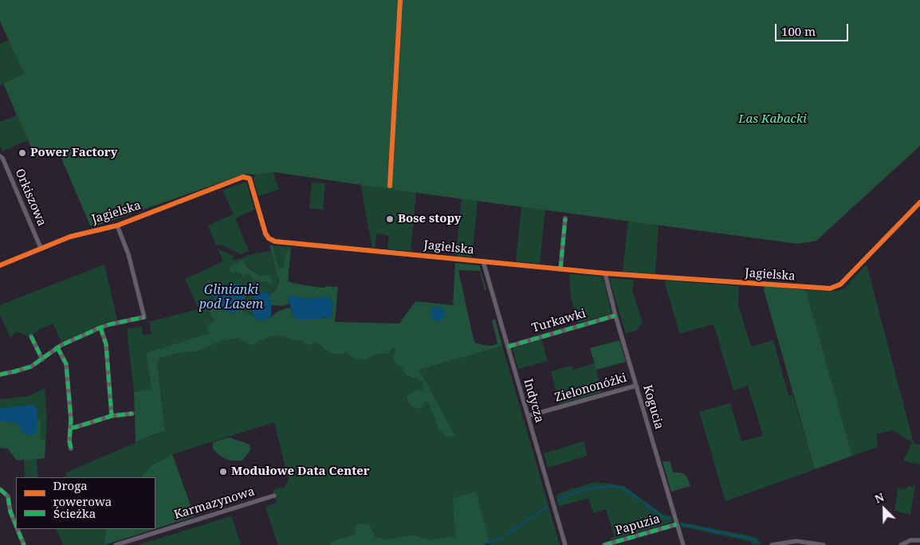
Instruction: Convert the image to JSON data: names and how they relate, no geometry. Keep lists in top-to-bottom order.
{
  "streets": {
    "street": [
      "Orkiszowa",
      "Jagielska",
      "Turkawki",
      "Zielononóżki",
      "Indycza",
      "Kogucia",
      "Karmazynowa",
      "Papuzia"
    ]
  },
  "crossings": [
    ["Orkiszowa", "Jagielska"],
    ["Jagielska", "Indycza"],
    ["Jagielska", "Kogucia"],
    ["Turkawki", "Indycza"],
    ["Turkawki", "Kogucia"],
    ["Zielononóżki", "Indycza"],
    ["Zielononóżki", "Kogucia"],
    ["Kogucia", "Papuzia"]
  ],
  "water": ["Glinianki pod Lasem"],
  "parks": ["Las Kabacki"],
  "places": ["Power Factory", "Bose stopy", "Modułowe Data Center"],
  "legend": ["Droga rowerowa", "Ścieżka"],
  "scale_bar": "100 m",
  "north": "top left"
}
